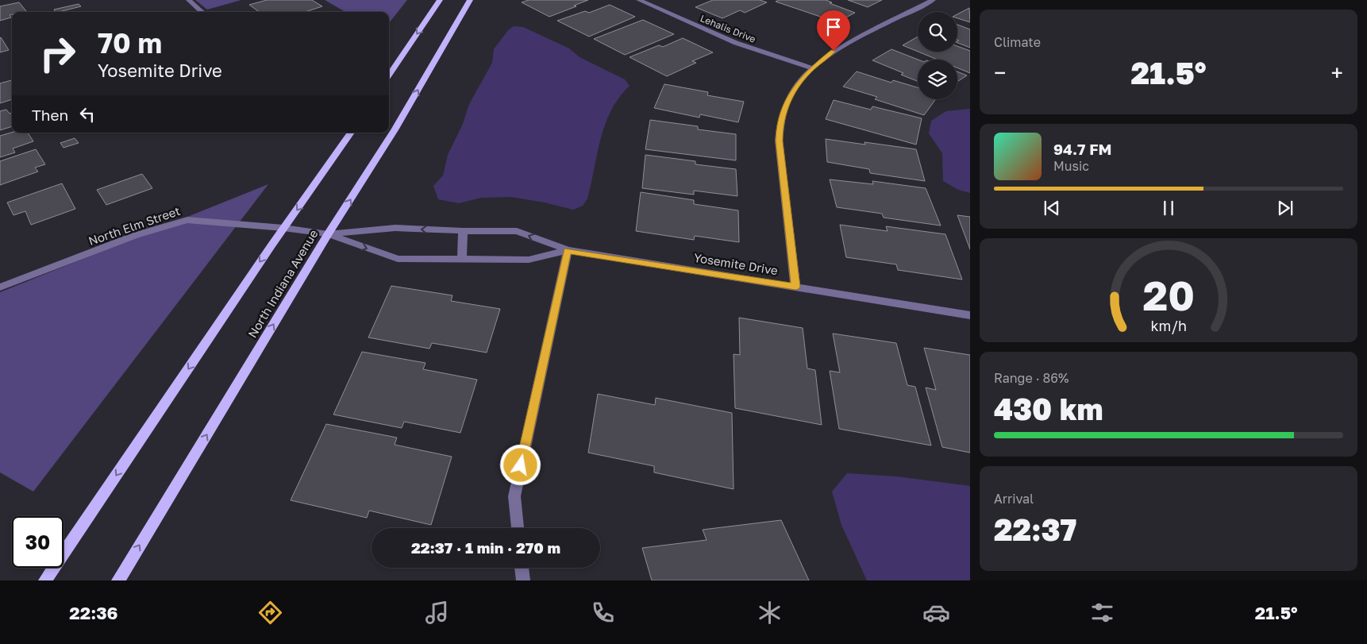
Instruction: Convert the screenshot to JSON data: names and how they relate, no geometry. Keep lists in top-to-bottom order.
{
  "streets": {
    "main road": ["North Indiana Avenue"],
    "street": ["Lehalis Drive", "North Elm Street", "Yosemite Drive"]
  },
  "crossings": [
    ["North Elm Street", "Yosemite Drive"],
    ["North Elm Street", "North Indiana Avenue"],
    ["Yosemite Drive", "North Indiana Avenue"]
  ],
  "page": {
    "tile": [
      "Climate",
      ["Range · 86%", "430 km"],
      ["Arrival", "22:37"]
    ],
    "turn": ["70 m", "Yosemite Drive"],
    "heat": ["−", "21.5°", "+"],
    "then": "Then",
    "song": ["94.7 FM", "Music"],
    "limit": "30",
    "trip": "22:37 · 1 min · 270 m",
    "tabs": ["22:36", "21.5°"],
    "gauge": ["20", "km/h"]
  }
}
